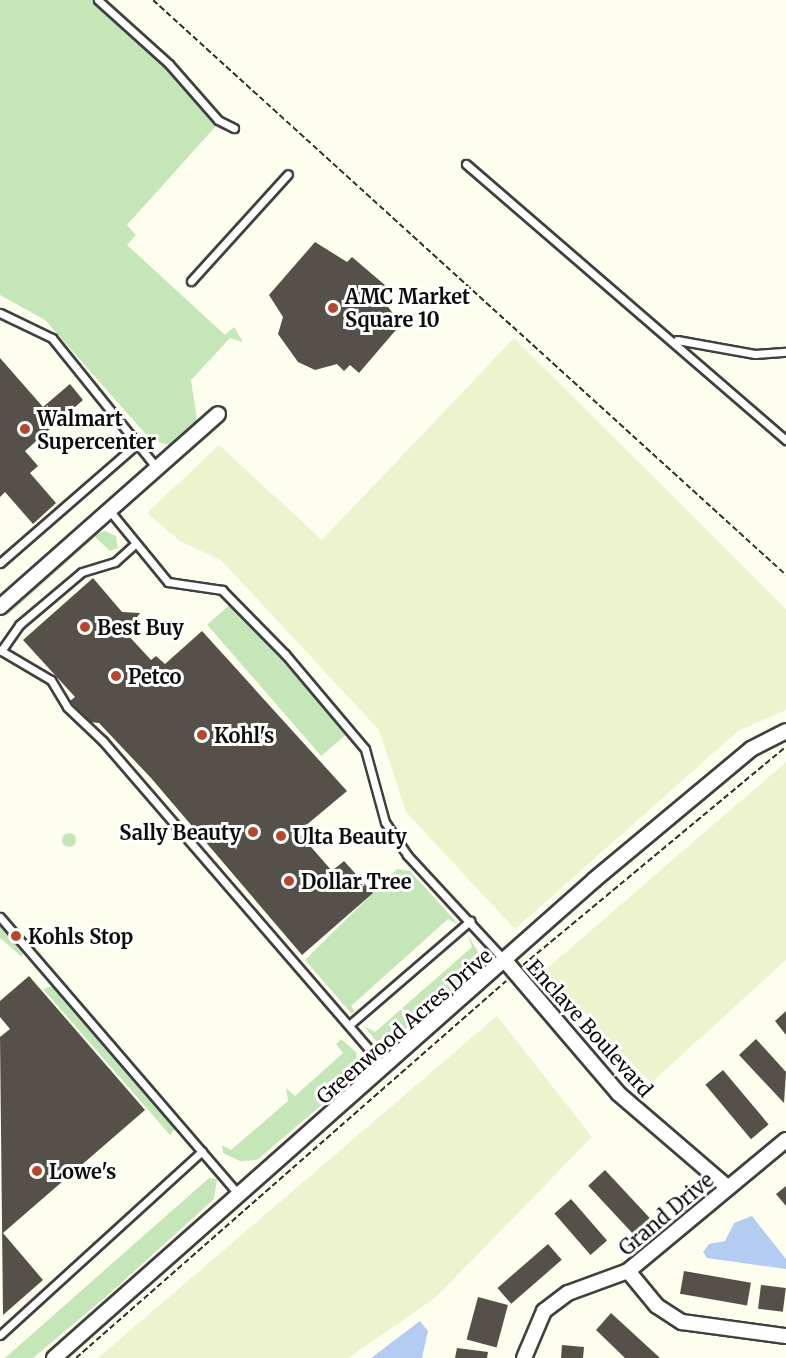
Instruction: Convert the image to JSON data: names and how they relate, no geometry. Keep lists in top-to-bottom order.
{
  "streets": {
    "street": ["Greenwood Acres Drive", "Enclave Boulevard", "Grand Drive"]
  },
  "crossings": [
    ["Greenwood Acres Drive", "Enclave Boulevard"],
    ["Enclave Boulevard", "Grand Drive"]
  ],
  "places": [
    "AMC Market Square 10",
    "Walmart Supercenter",
    "Best Buy",
    "Petco",
    "Kohl's",
    "Sally Beauty",
    "Ulta Beauty",
    "Dollar Tree",
    "Kohls Stop",
    "Lowe's"
  ]
}
